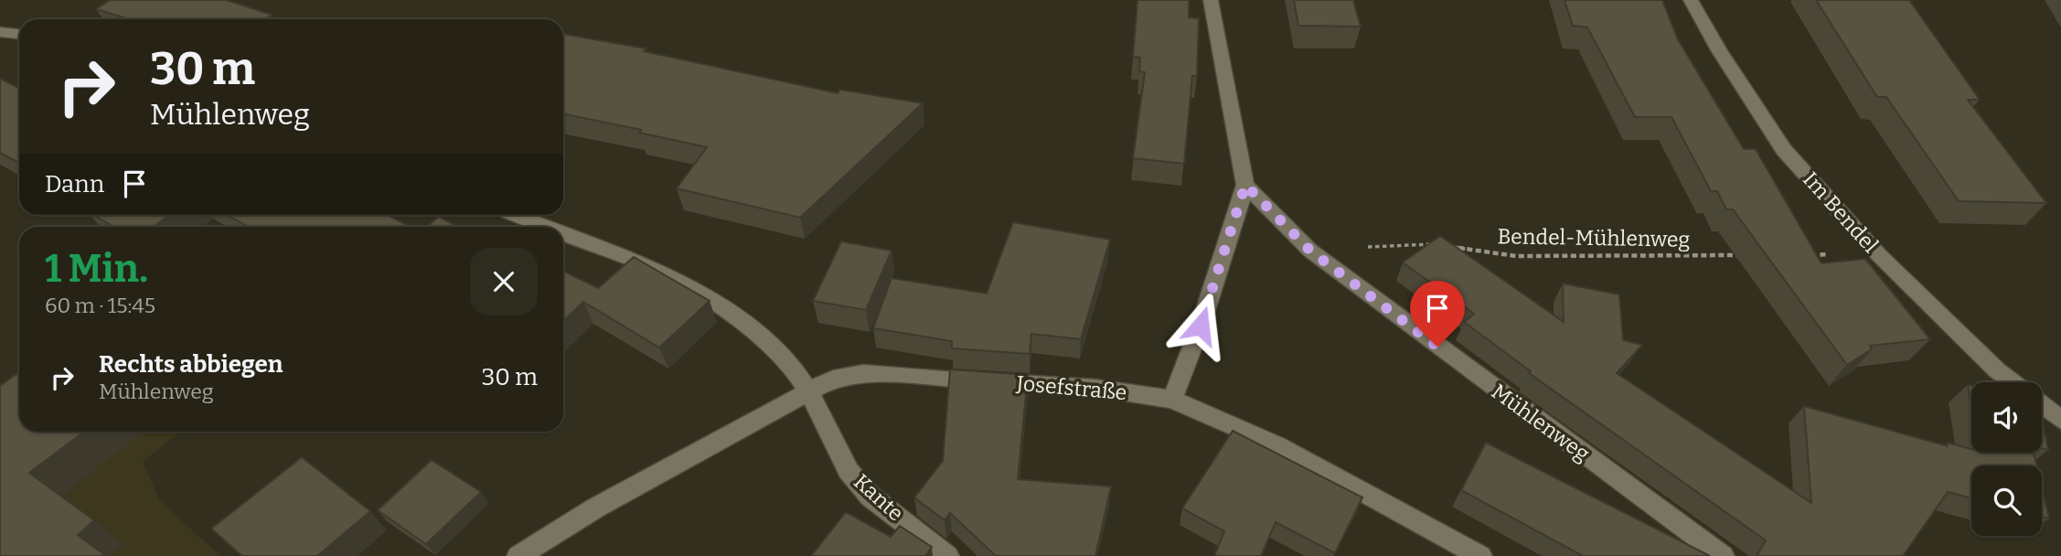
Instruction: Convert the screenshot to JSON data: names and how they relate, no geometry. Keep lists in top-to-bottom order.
{
  "streets": {
    "street": [
      "Im Bendel",
      "Josefstraße",
      "Mühlenweg",
      "Kante"
    ],
    "path": ["Bendel-Mühlenweg"]
  },
  "crossings": [
    ["Bendel-Mühlenweg", "Mühlenweg"],
    ["Josefstraße", "Kante"]
  ],
  "page": {
    "turn": ["30 m", "Mühlenweg"],
    "then": "Dann",
    "heading": ["1 Min.", "60 m · 15:45"],
    "list": [
      {
        "name": "Rechts abbiegen",
        "note": "Mühlenweg",
        "value": "30 m"
      }
    ]
  }
}
